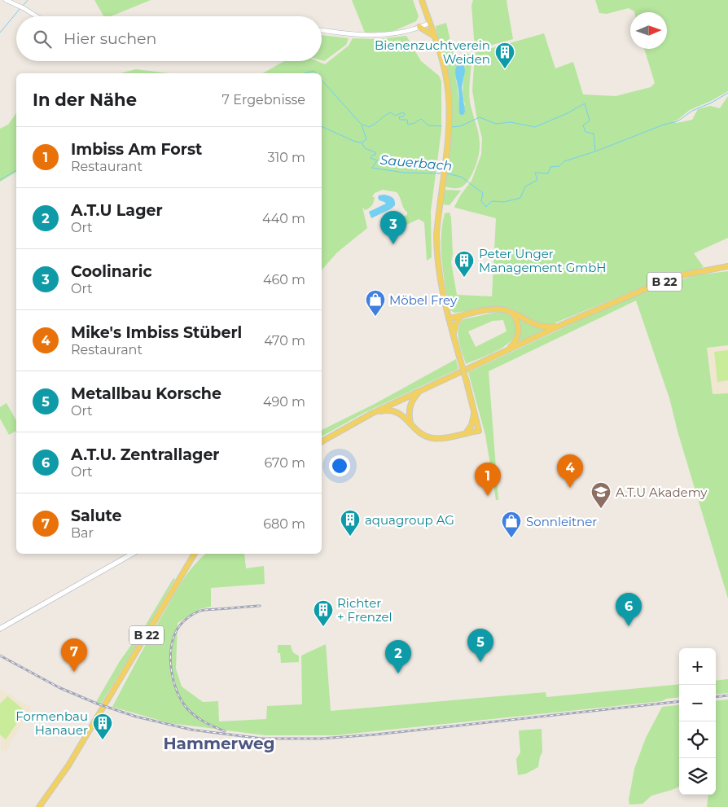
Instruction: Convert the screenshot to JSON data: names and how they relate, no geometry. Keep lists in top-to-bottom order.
{
  "streets": {
    "main road": ["B 22"]
  },
  "districts": ["Hammerweg"],
  "water": ["Sauerbach"],
  "places": {
    "building": [
      "Bienenzuchtverein Weiden",
      "Peter Unger Management GmbH",
      "aquagroup AG",
      "Richter + Frenzel",
      "Formenbau Hanauer"
    ],
    "shop": ["Möbel Frey", "Sonnleitner"],
    "school or university": ["A.T.U Akademy"]
  },
  "north": "right",
  "page": {
    "search": "Hier suchen",
    "heading": ["In der Nähe", "7 Ergebnisse"],
    "list": [
      {
        "mark": "1",
        "name": "Imbiss Am Forst",
        "note": "Restaurant",
        "value": "310 m"
      },
      {
        "mark": "2",
        "name": "A.T.U Lager",
        "note": "Ort",
        "value": "440 m"
      },
      {
        "mark": "3",
        "name": "Coolinaric",
        "note": "Ort",
        "value": "460 m"
      },
      {
        "mark": "4",
        "name": "Mike's Imbiss Stüberl",
        "note": "Restaurant",
        "value": "470 m"
      },
      {
        "mark": "5",
        "name": "Metallbau Korsche",
        "note": "Ort",
        "value": "490 m"
      },
      {
        "mark": "6",
        "name": "A.T.U. Zentrallager",
        "note": "Ort",
        "value": "670 m"
      },
      {
        "mark": "7",
        "name": "Salute",
        "note": "Bar",
        "value": "680 m"
      }
    ],
    "pins": [
      "3",
      "4",
      "1",
      "6",
      "5",
      "7",
      "2"
    ],
    "map_buttons": ["+", "−"]
  }
}
